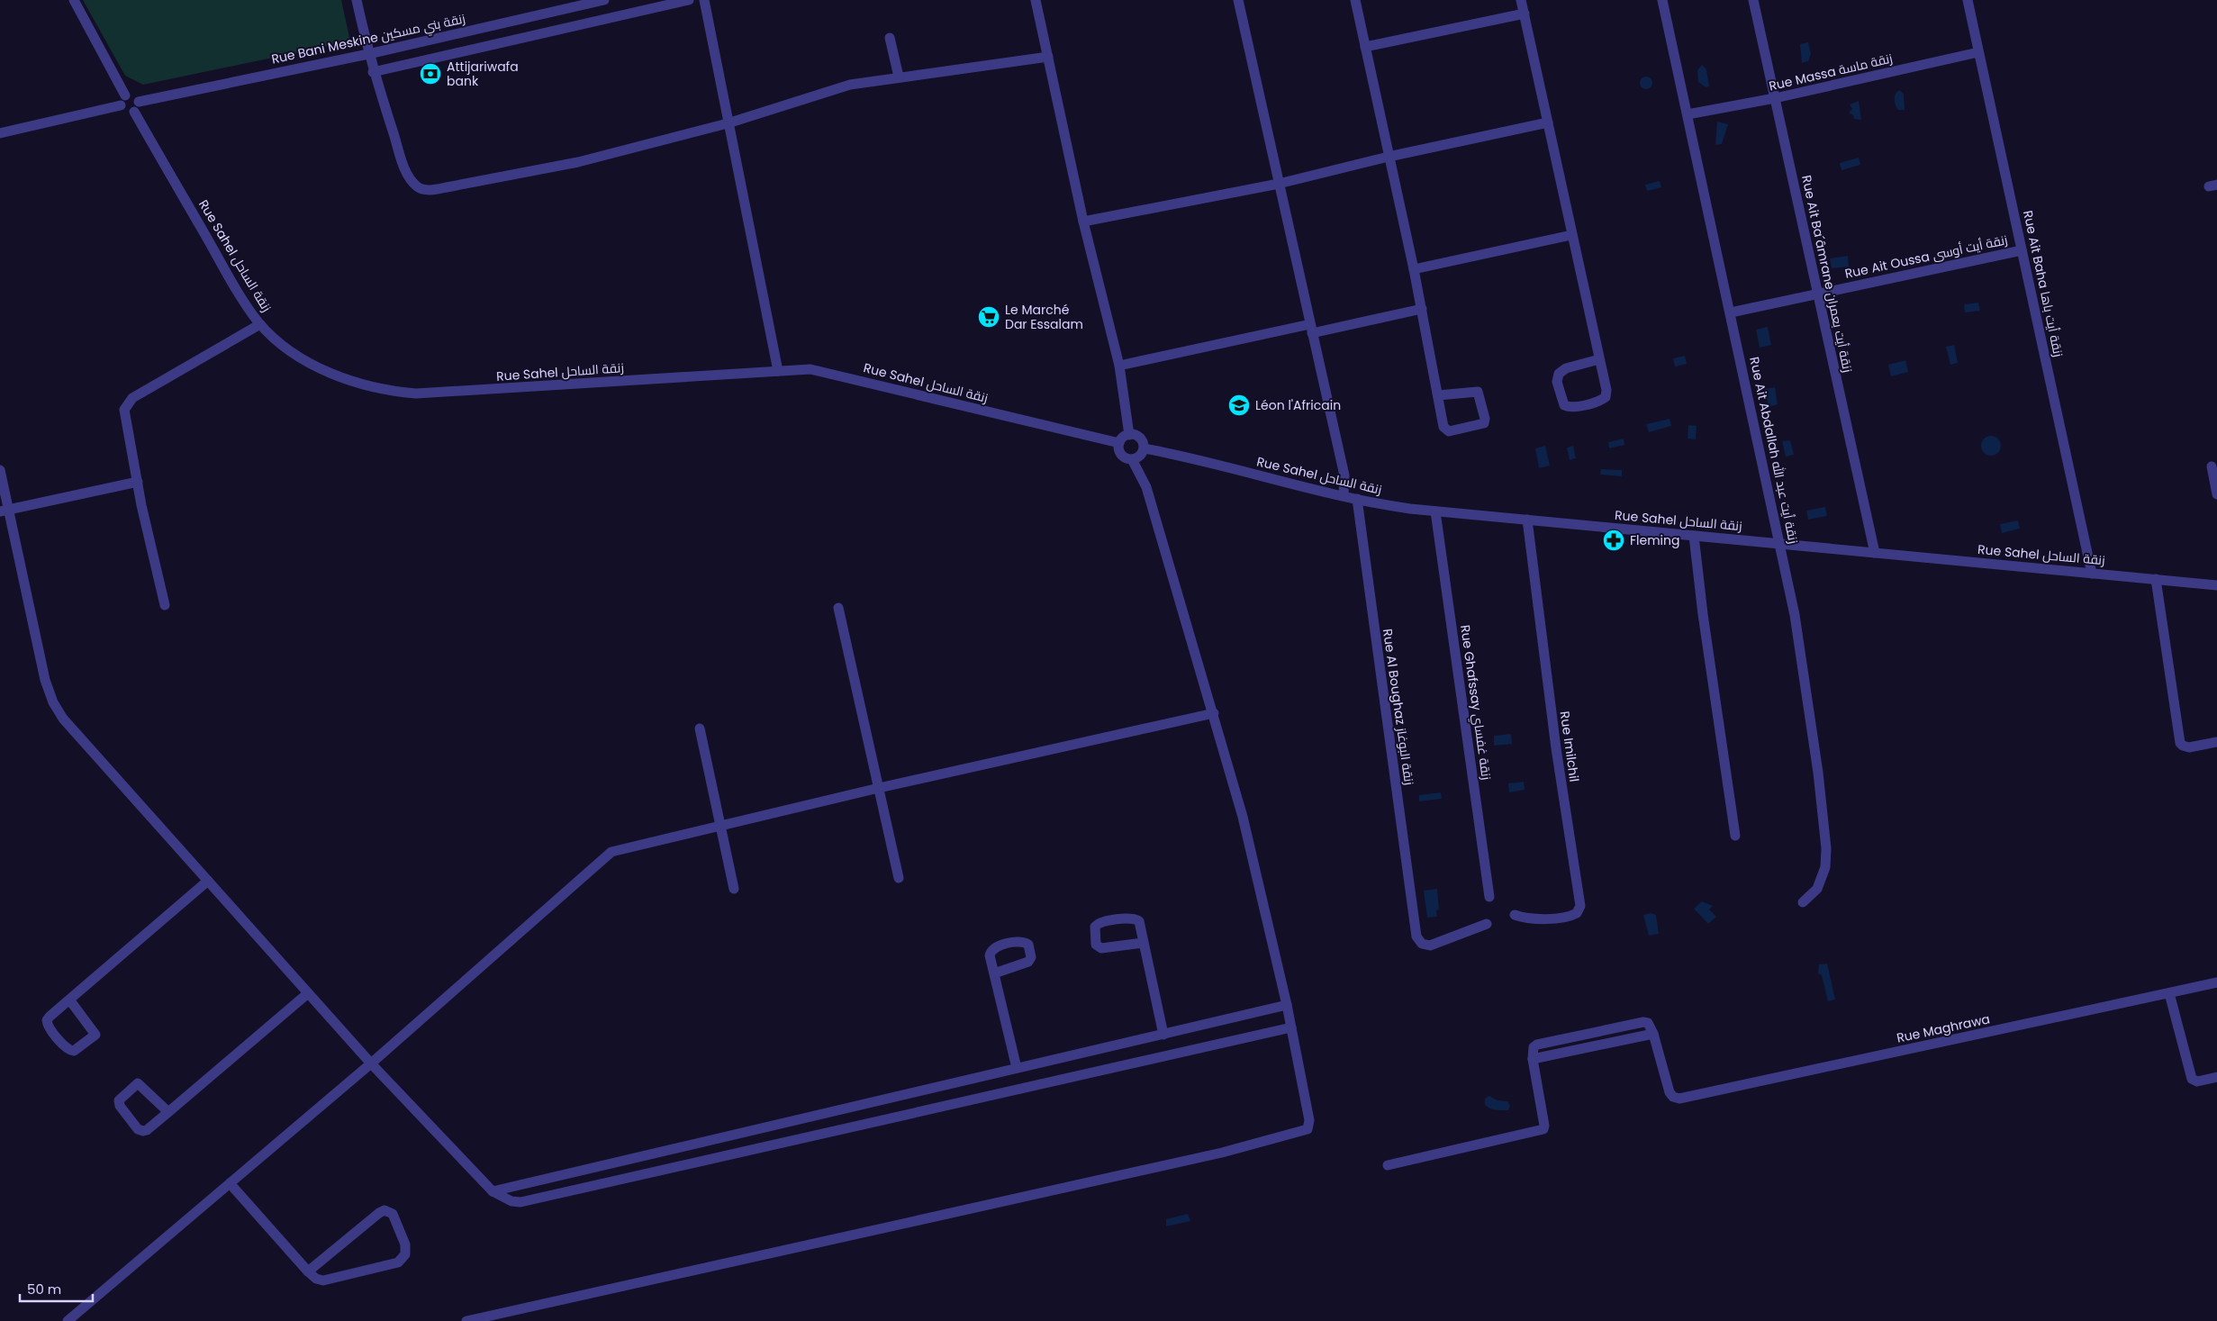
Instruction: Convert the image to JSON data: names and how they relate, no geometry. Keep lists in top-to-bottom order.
{
  "streets": {
    "street": [
      "Rue Bani Meskine زنقة بني مسكين",
      "Rue Massa زنقة ماسة",
      "Rue Sahel زنقة الساحل",
      "Rue Ait Oussa زنقة أيت أوسى",
      "Rue Ait Ba´âmrane زنقة أيت بعمران",
      "Rue Ait Baha زنقة أيت باها",
      "Rue Ait Abdallah زنقة أيت عبد الله",
      "Rue Ghafssay زنقة غفساي",
      "Rue Al Boughaz زنقة البوغاز",
      "Rue Imilchil",
      "Rue Maghrawa"
    ]
  },
  "crossings": [
    ["Rue Bani Meskine زنقة بني مسكين", "Rue Sahel زنقة الساحل"],
    ["Rue Massa زنقة ماسة", "Rue Ait Ba´âmrane زنقة أيت بعمران"],
    ["Rue Massa زنقة ماسة", "Rue Ait Baha زنقة أيت باها"],
    ["Rue Massa زنقة ماسة", "Rue Ait Abdallah زنقة أيت عبد الله"],
    ["Rue Sahel زنقة الساحل", "Rue Ait Ba´âmrane زنقة أيت بعمران"],
    ["Rue Sahel زنقة الساحل", "Rue Ait Baha زنقة أيت باها"],
    ["Rue Sahel زنقة الساحل", "Rue Ait Abdallah زنقة أيت عبد الله"],
    ["Rue Sahel زنقة الساحل", "Rue Ghafssay زنقة غفساي"],
    ["Rue Sahel زنقة الساحل", "Rue Al Boughaz زنقة البوغاز"],
    ["Rue Sahel زنقة الساحل", "Rue Imilchil"],
    ["Rue Ait Oussa زنقة أيت أوسى", "Rue Ait Ba´âmrane زنقة أيت بعمران"],
    ["Rue Ait Oussa زنقة أيت أوسى", "Rue Ait Baha زنقة أيت باها"],
    ["Rue Ait Oussa زنقة أيت أوسى", "Rue Ait Abdallah زنقة أيت عبد الله"]
  ],
  "places": {
    "bank": ["Attijariwafa bank"],
    "supermarket": ["Le Marché Dar Essalam"],
    "school or university": ["Léon l'Africain"],
    "pharmacy": ["Fleming"]
  },
  "scale_bar": "50 m"
}
